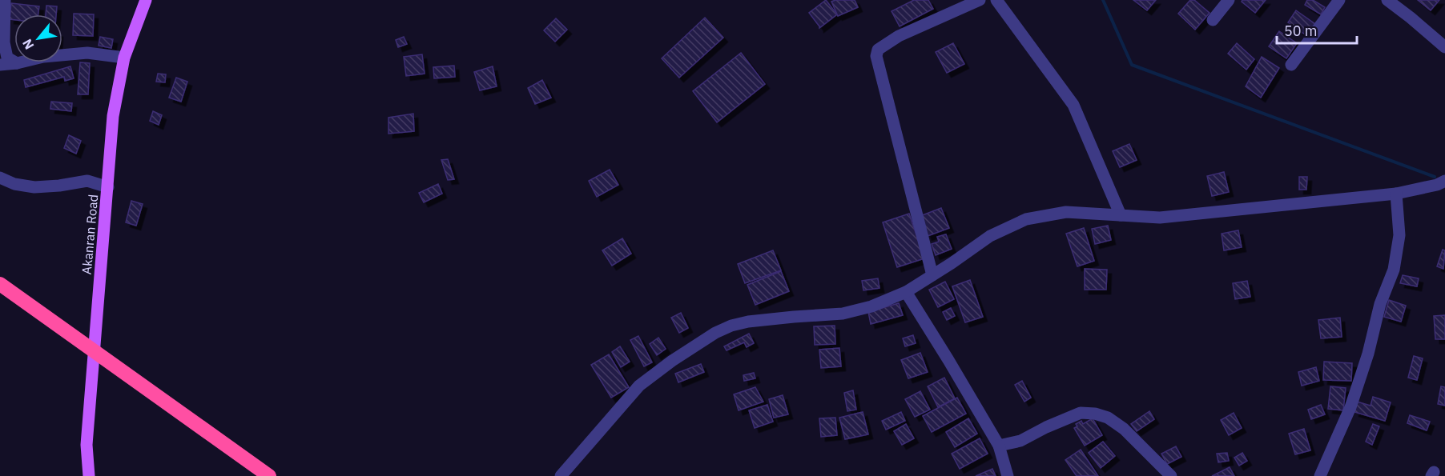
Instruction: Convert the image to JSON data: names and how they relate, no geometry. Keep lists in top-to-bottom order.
{
  "streets": {
    "main road": ["Akanran Road"]
  },
  "scale_bar": "50 m",
  "north": "bottom left"
}
